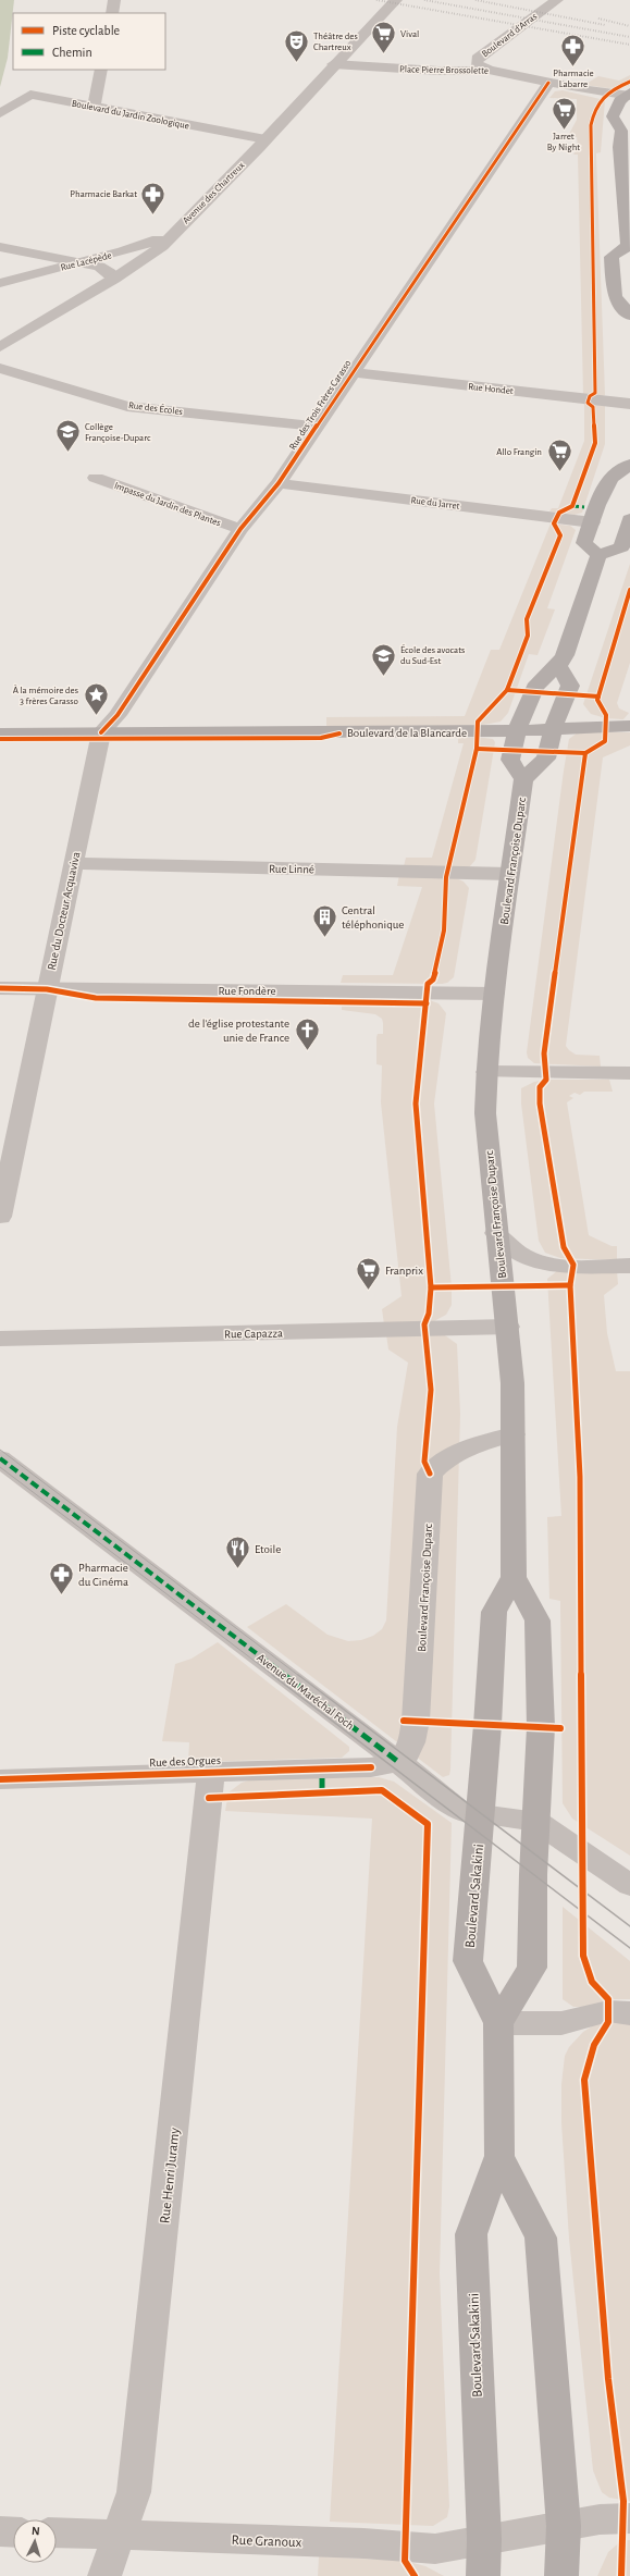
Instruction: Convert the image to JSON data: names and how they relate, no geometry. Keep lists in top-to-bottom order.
{
  "streets": {
    "main road": ["Boulevard de la Blancarde", "Boulevard Françoise Duparc", "Boulevard Sakakini"],
    "street": [
      "Boulevard d'Arras",
      "Place Pierre Brossolette",
      "Boulevard du Jardin Zoologique",
      "Avenue des Chartreux",
      "Rue Lacépède",
      "Rue Hondet",
      "Rue des Trois Frères Carasso",
      "Rue des Écoles",
      "Rue du Jarret",
      "Impasse du Jardin des Plantes",
      "Rue Linné",
      "Rue du Docteur Acquaviva",
      "Rue Fondère",
      "Rue Capazza",
      "Avenue du Maréchal Foch",
      "Rue des Orgues",
      "Rue Henri Juramy",
      "Rue Granoux"
    ]
  },
  "crossings": [
    ["Boulevard d'Arras", "Place Pierre Brossolette"],
    ["Place Pierre Brossolette", "Avenue des Chartreux"],
    ["Place Pierre Brossolette", "Rue des Trois Frères Carasso"],
    ["Boulevard du Jardin Zoologique", "Avenue des Chartreux"],
    ["Avenue des Chartreux", "Rue Lacépède"],
    ["Rue Hondet", "Rue des Trois Frères Carasso"],
    ["Rue des Trois Frères Carasso", "Rue des Écoles"],
    ["Rue des Trois Frères Carasso", "Rue du Jarret"],
    ["Rue des Trois Frères Carasso", "Impasse du Jardin des Plantes"],
    ["Rue des Trois Frères Carasso", "Boulevard de la Blancarde"],
    ["Rue des Trois Frères Carasso", "Rue du Docteur Acquaviva"],
    ["Boulevard de la Blancarde", "Boulevard Françoise Duparc"],
    ["Boulevard de la Blancarde", "Rue du Docteur Acquaviva"],
    ["Boulevard Françoise Duparc", "Rue Linné"],
    ["Boulevard Françoise Duparc", "Rue Fondère"],
    ["Boulevard Françoise Duparc", "Rue Capazza"],
    ["Boulevard Françoise Duparc", "Avenue du Maréchal Foch"],
    ["Boulevard Françoise Duparc", "Rue des Orgues"],
    ["Boulevard Françoise Duparc", "Boulevard Sakakini"],
    ["Rue Linné", "Rue du Docteur Acquaviva"],
    ["Rue du Docteur Acquaviva", "Rue Fondère"],
    ["Avenue du Maréchal Foch", "Rue des Orgues"],
    ["Avenue du Maréchal Foch", "Boulevard Sakakini"],
    ["Rue des Orgues", "Rue Henri Juramy"],
    ["Boulevard Sakakini", "Rue Granoux"],
    ["Rue Henri Juramy", "Rue Granoux"]
  ],
  "places": {
    "supermarket": [
      "Vival",
      "Jarret By Night",
      "Allo Frangin",
      "Franprix"
    ],
    "theatre": ["Théâtre des Chartreux"],
    "pharmacy": ["Pharmacie Labarre", "Pharmacie Barkat", "Pharmacie du Cinéma"],
    "school or university": ["Collège Françoise-Duparc", "École des avocats du Sud-Est"],
    "place": ["À la mémoire des 3 frères Carasso"],
    "building": ["Central téléphonique"],
    "church": ["de l'église protestante unie de France"],
    "restaurant": ["Etoile"]
  },
  "legend": ["Piste cyclable", "Chemin"],
  "north": "top"
}
